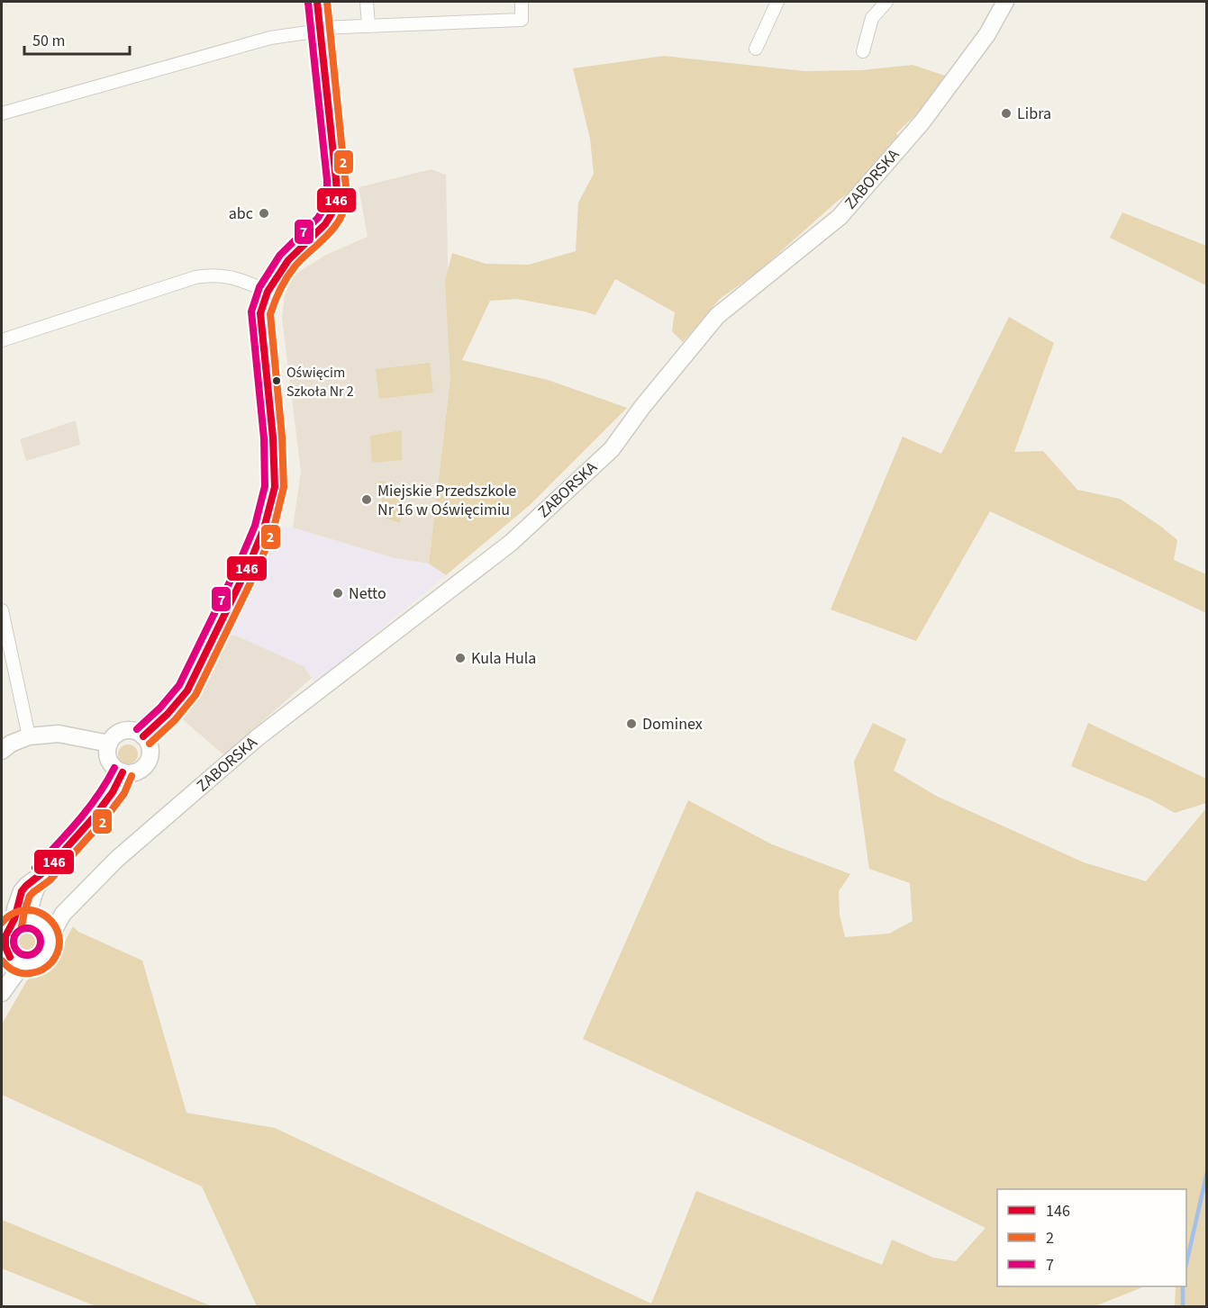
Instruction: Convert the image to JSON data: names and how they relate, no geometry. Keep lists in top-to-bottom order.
{
  "streets": {
    "street": ["ZABORSKA"]
  },
  "places": [
    "Libra",
    "abc",
    "Oświęcim Szkoła Nr 2",
    "Miejskie Przedszkole Nr 16 w Oświęcimiu",
    "Netto",
    "Kula Hula",
    "Dominex"
  ],
  "lines": ["transit line 146", "transit line 2", "transit line 7"],
  "legend": ["146", "2", "7"],
  "scale_bar": "50 m"
}
